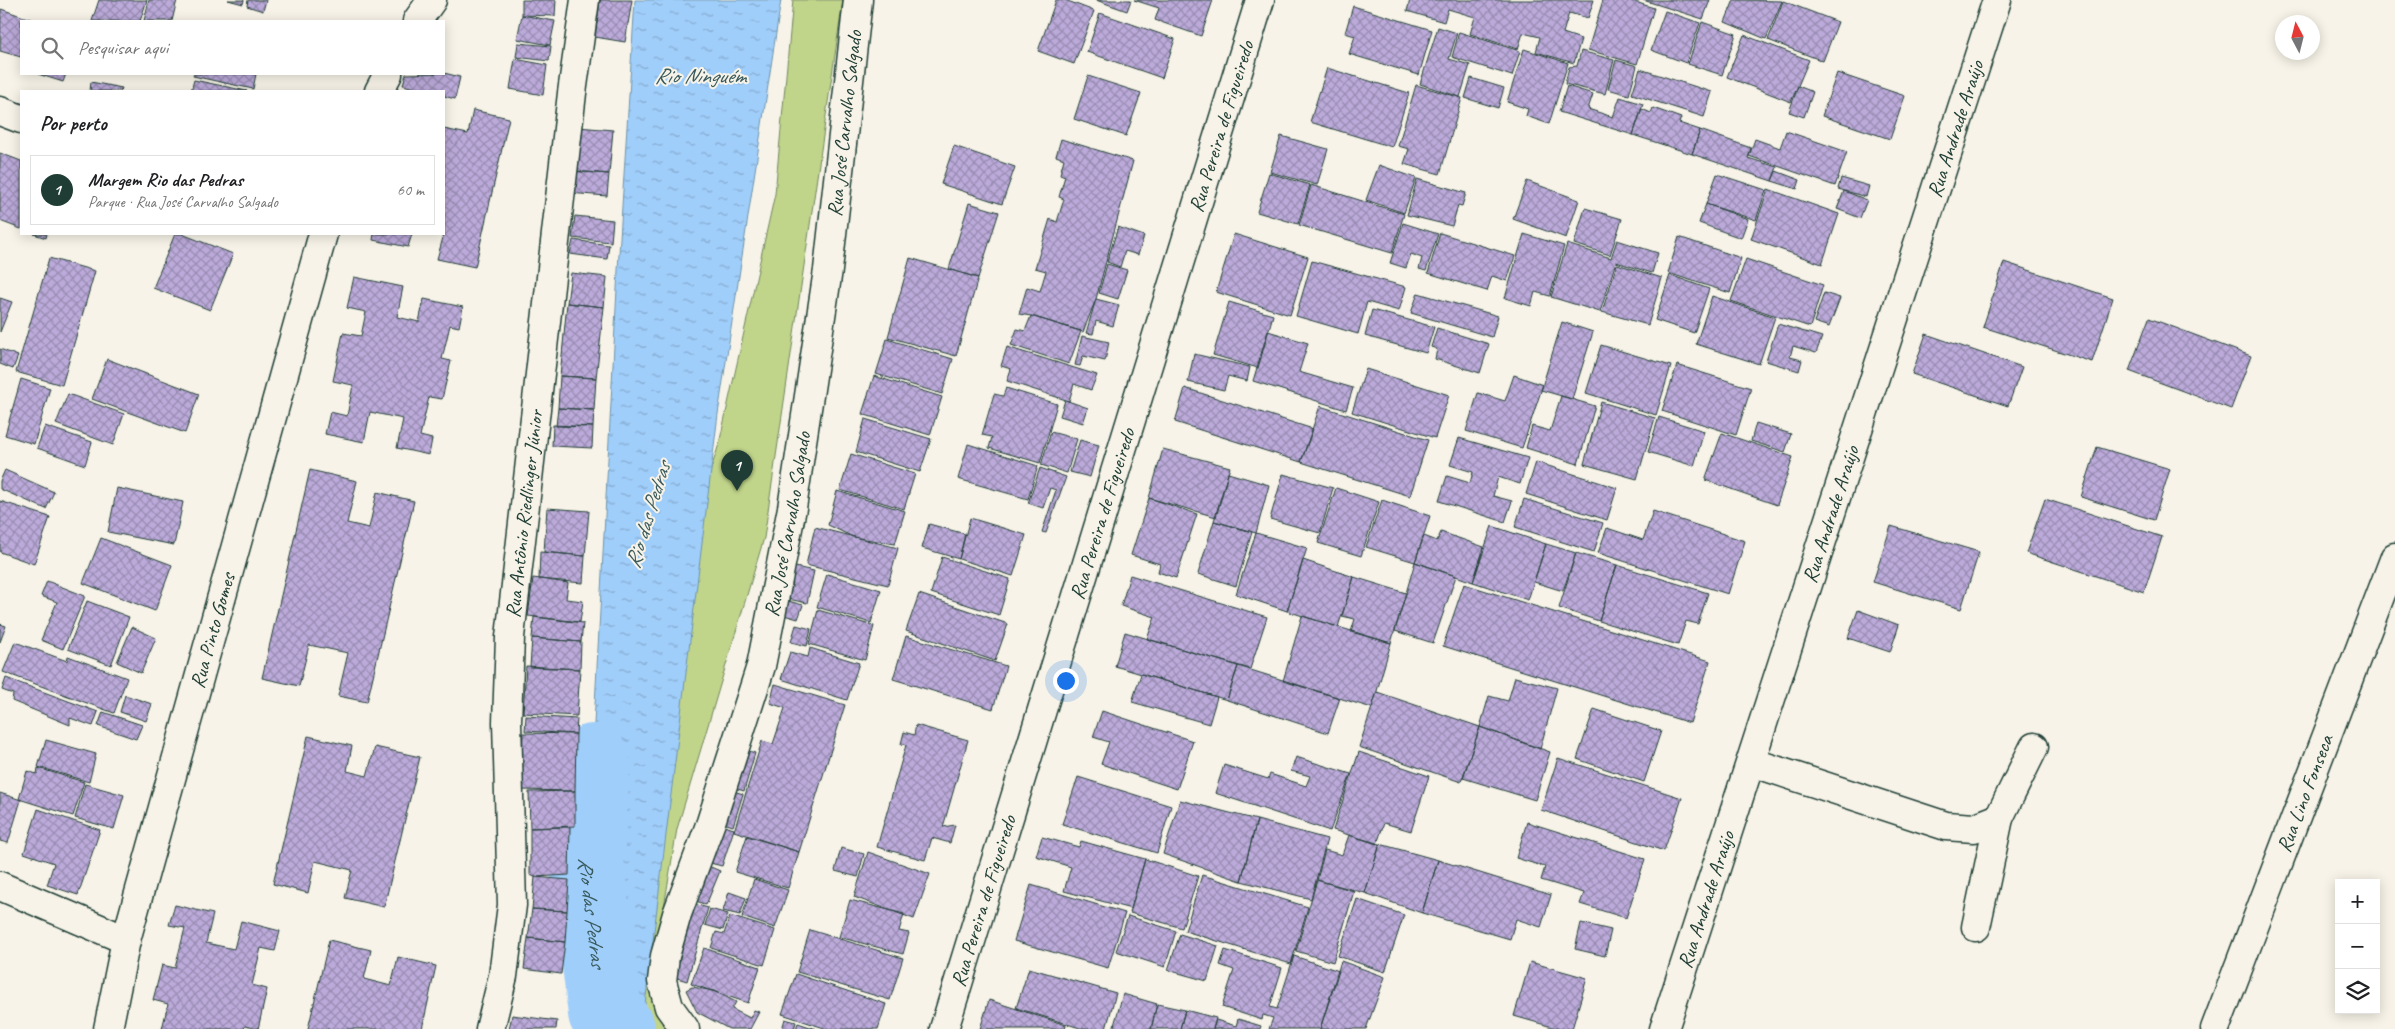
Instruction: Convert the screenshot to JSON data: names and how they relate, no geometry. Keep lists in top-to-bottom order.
{
  "streets": {
    "street": [
      "Rua José Carvalho Salgado",
      "Rua Pereira de Figueiredo",
      "Rua Andrade Araújo",
      "Rua Antônio Riedlinger Júnior",
      "Rua Pinto Gomes",
      "Rua Lino Fonseca"
    ]
  },
  "water": ["Rio Ninguém", "Rio das Pedras"],
  "north": "top",
  "page": {
    "search": "Pesquisar aqui",
    "heading": "Por perto",
    "list": [
      {
        "mark": "1",
        "name": "Margem Rio das Pedras",
        "note": "Parque · Rua José Carvalho Salgado",
        "value": "60 m"
      }
    ],
    "pins": "1",
    "map_buttons": ["+", "−"]
  }
}
